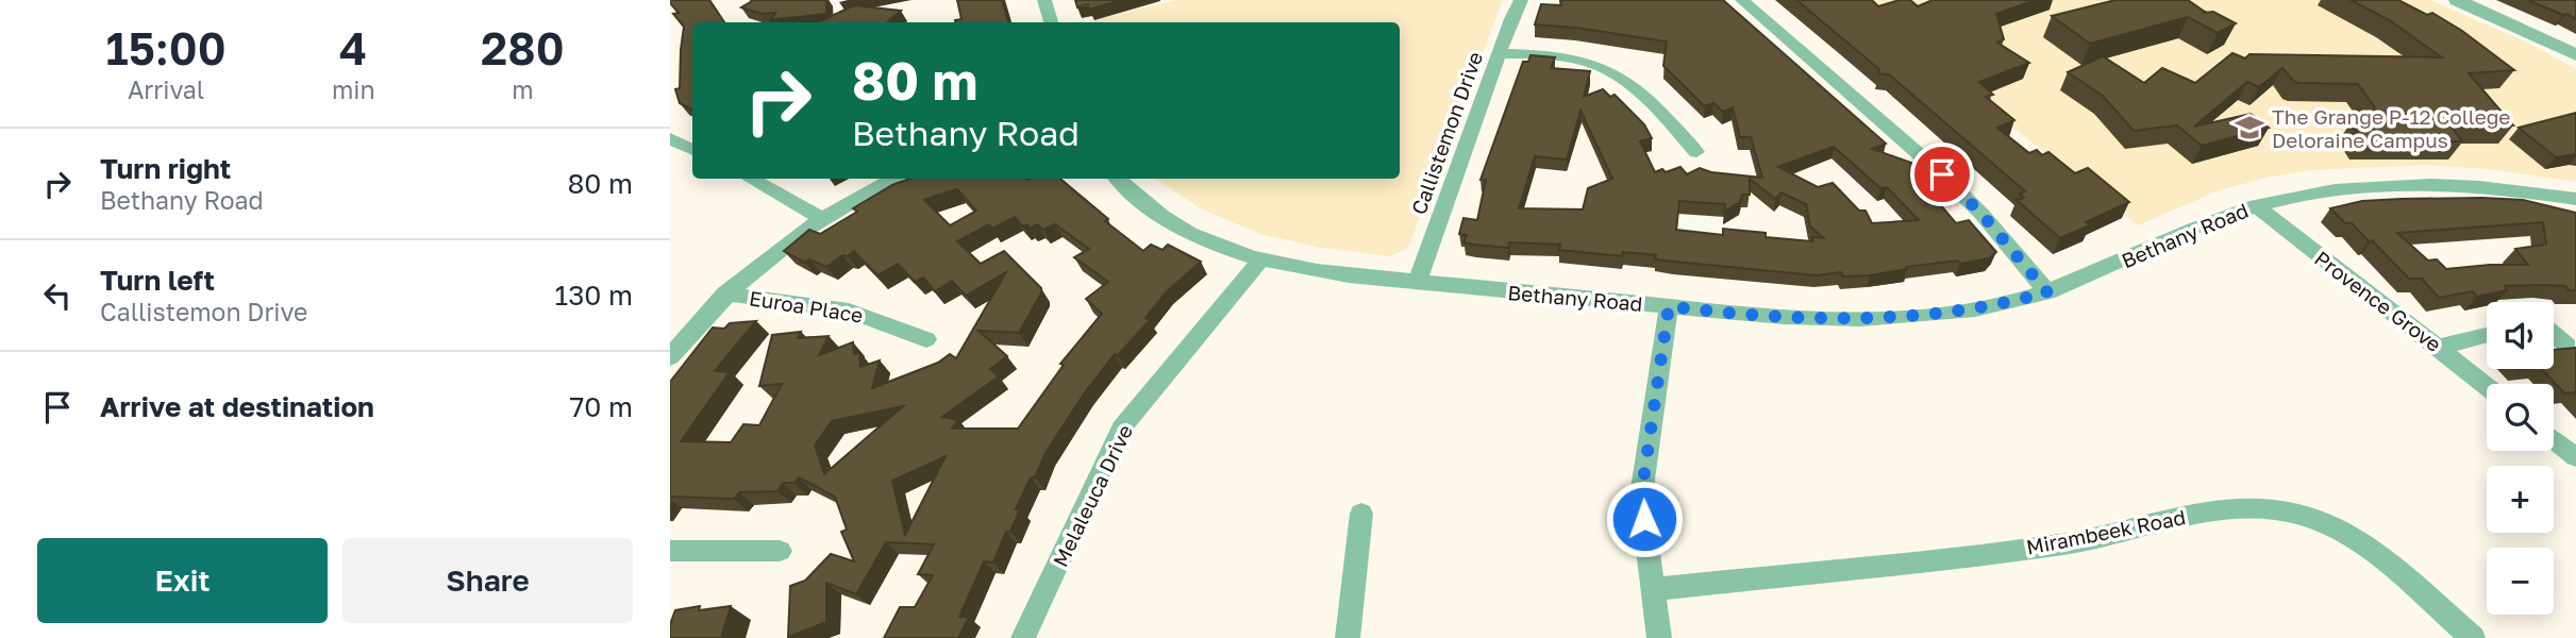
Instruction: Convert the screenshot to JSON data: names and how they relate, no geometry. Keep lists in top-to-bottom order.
{
  "streets": {
    "street": [
      "Callistemon Drive",
      "Bethany Road",
      "Provence Grove",
      "Euroa Place",
      "Melaleuca Drive",
      "Mirambeek Road"
    ]
  },
  "crossings": [
    ["Callistemon Drive", "Bethany Road"],
    ["Bethany Road", "Provence Grove"],
    ["Bethany Road", "Melaleuca Drive"]
  ],
  "places": {
    "school or university": ["The Grange P-12 College Deloraine Campus"]
  },
  "page": {
    "eta": [
      "15:00",
      "Arrival",
      "4",
      "min",
      "280",
      "m"
    ],
    "turn": ["80 m", "Bethany Road"],
    "list": [
      {
        "name": "Turn right",
        "note": "Bethany Road",
        "value": "80 m"
      },
      {
        "name": "Turn left",
        "note": "Callistemon Drive",
        "value": "130 m"
      },
      {
        "name": "Arrive at destination",
        "value": "70 m"
      }
    ],
    "map_buttons": ["+", "−"],
    "buttons": ["Exit", "Share"]
  }
}
